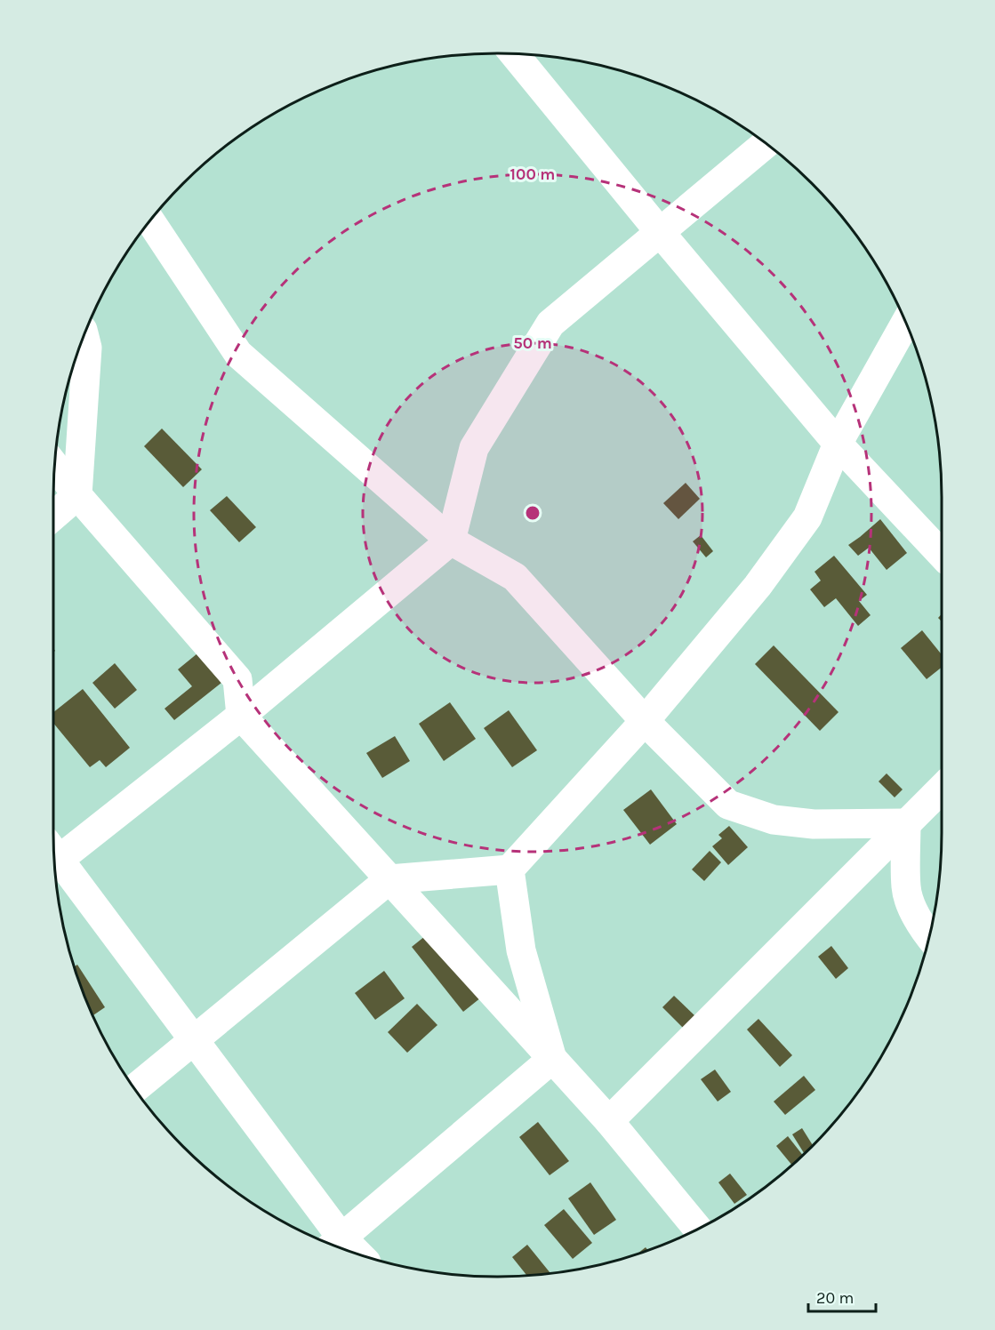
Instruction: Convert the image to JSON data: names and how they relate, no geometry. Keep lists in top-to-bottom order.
{
  "scale_bar": "20 m",
  "rings": ["100 m", "50 m"]
}
